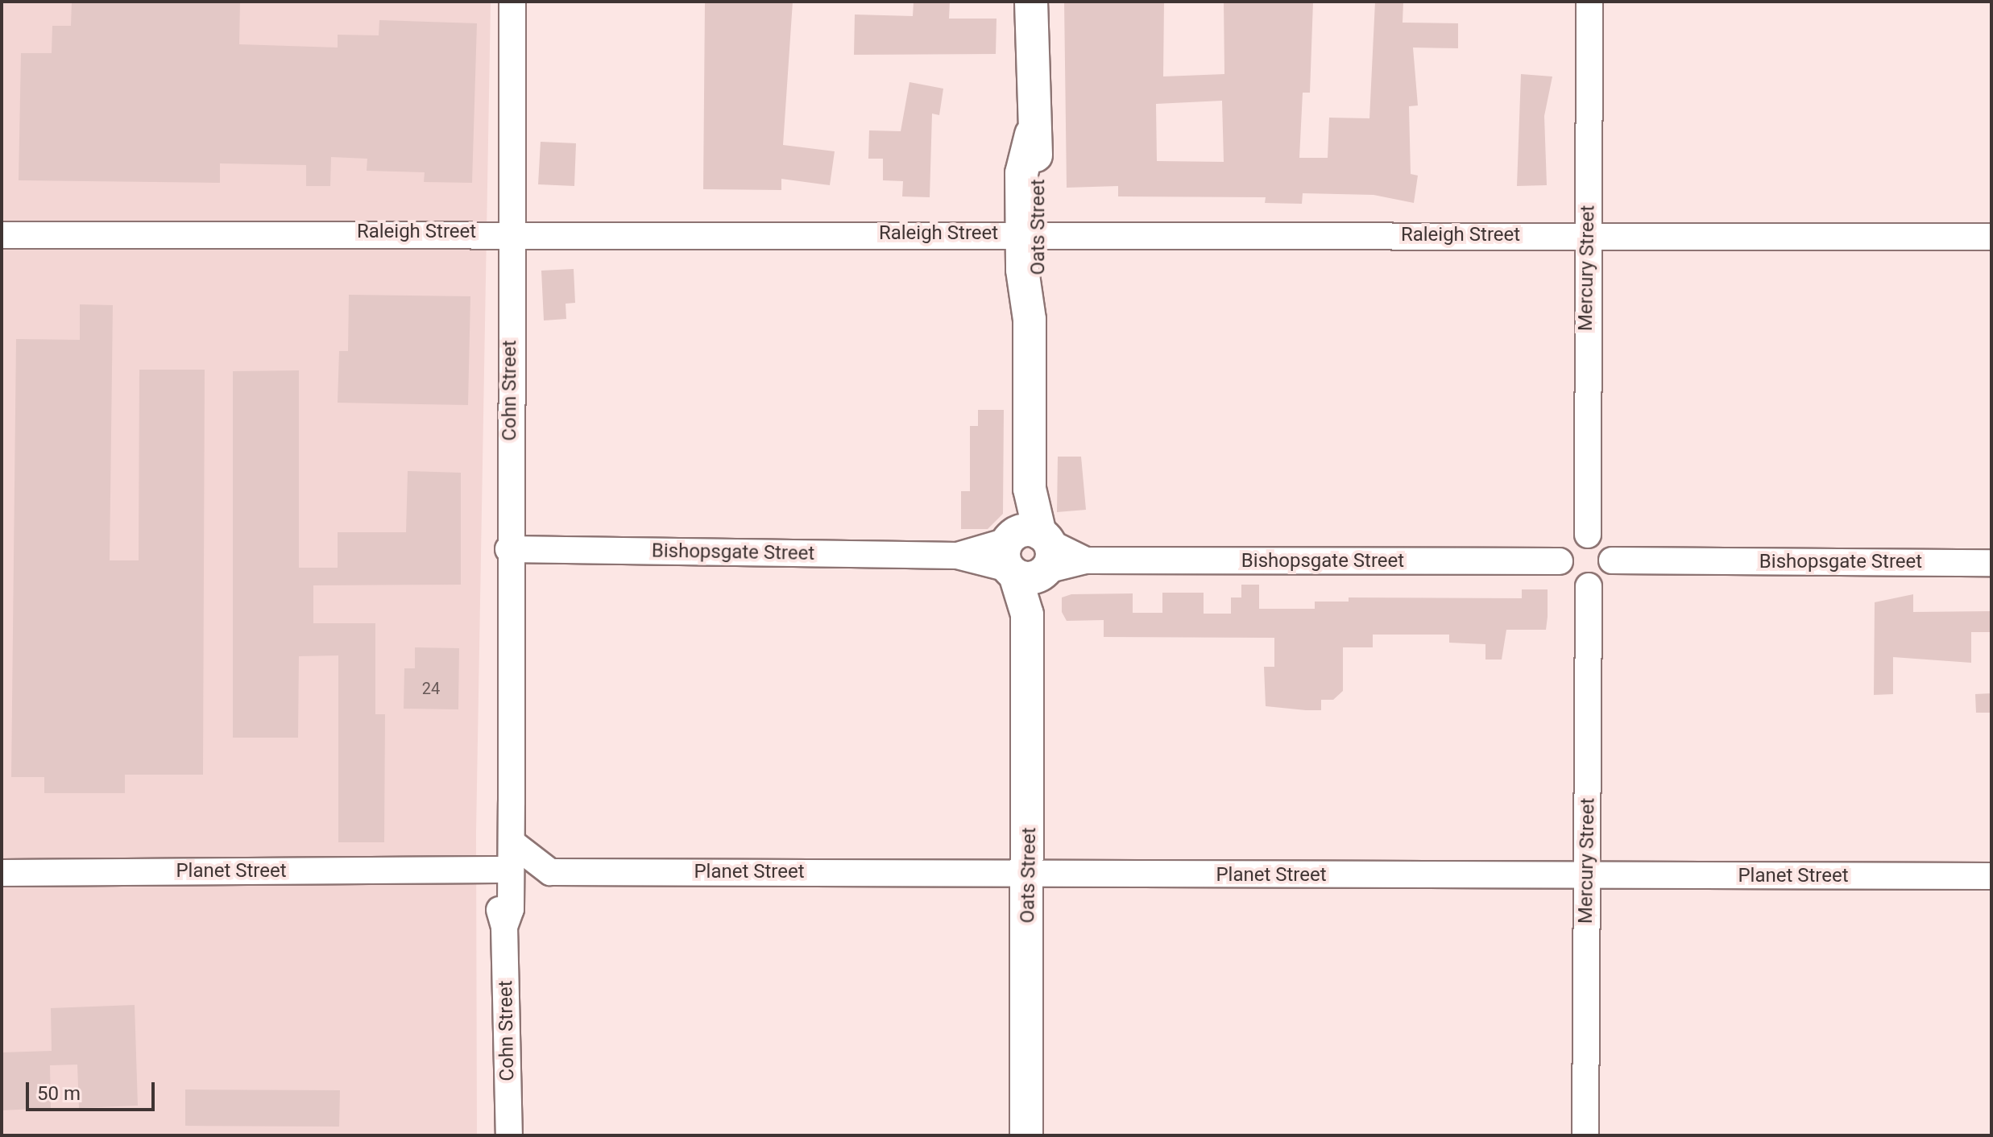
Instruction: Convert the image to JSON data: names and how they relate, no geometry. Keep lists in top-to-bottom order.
{
  "streets": {
    "main road": ["Oats Street"],
    "street": [
      "Raleigh Street",
      "Mercury Street",
      "Cohn Street",
      "Bishopsgate Street",
      "Planet Street"
    ]
  },
  "crossings": [
    ["Oats Street", "Raleigh Street"],
    ["Oats Street", "Bishopsgate Street"],
    ["Oats Street", "Planet Street"],
    ["Raleigh Street", "Mercury Street"],
    ["Raleigh Street", "Cohn Street"],
    ["Mercury Street", "Bishopsgate Street"],
    ["Mercury Street", "Planet Street"],
    ["Cohn Street", "Bishopsgate Street"],
    ["Cohn Street", "Planet Street"]
  ],
  "house_numbers": ["24"],
  "scale_bar": "50 m"
}
